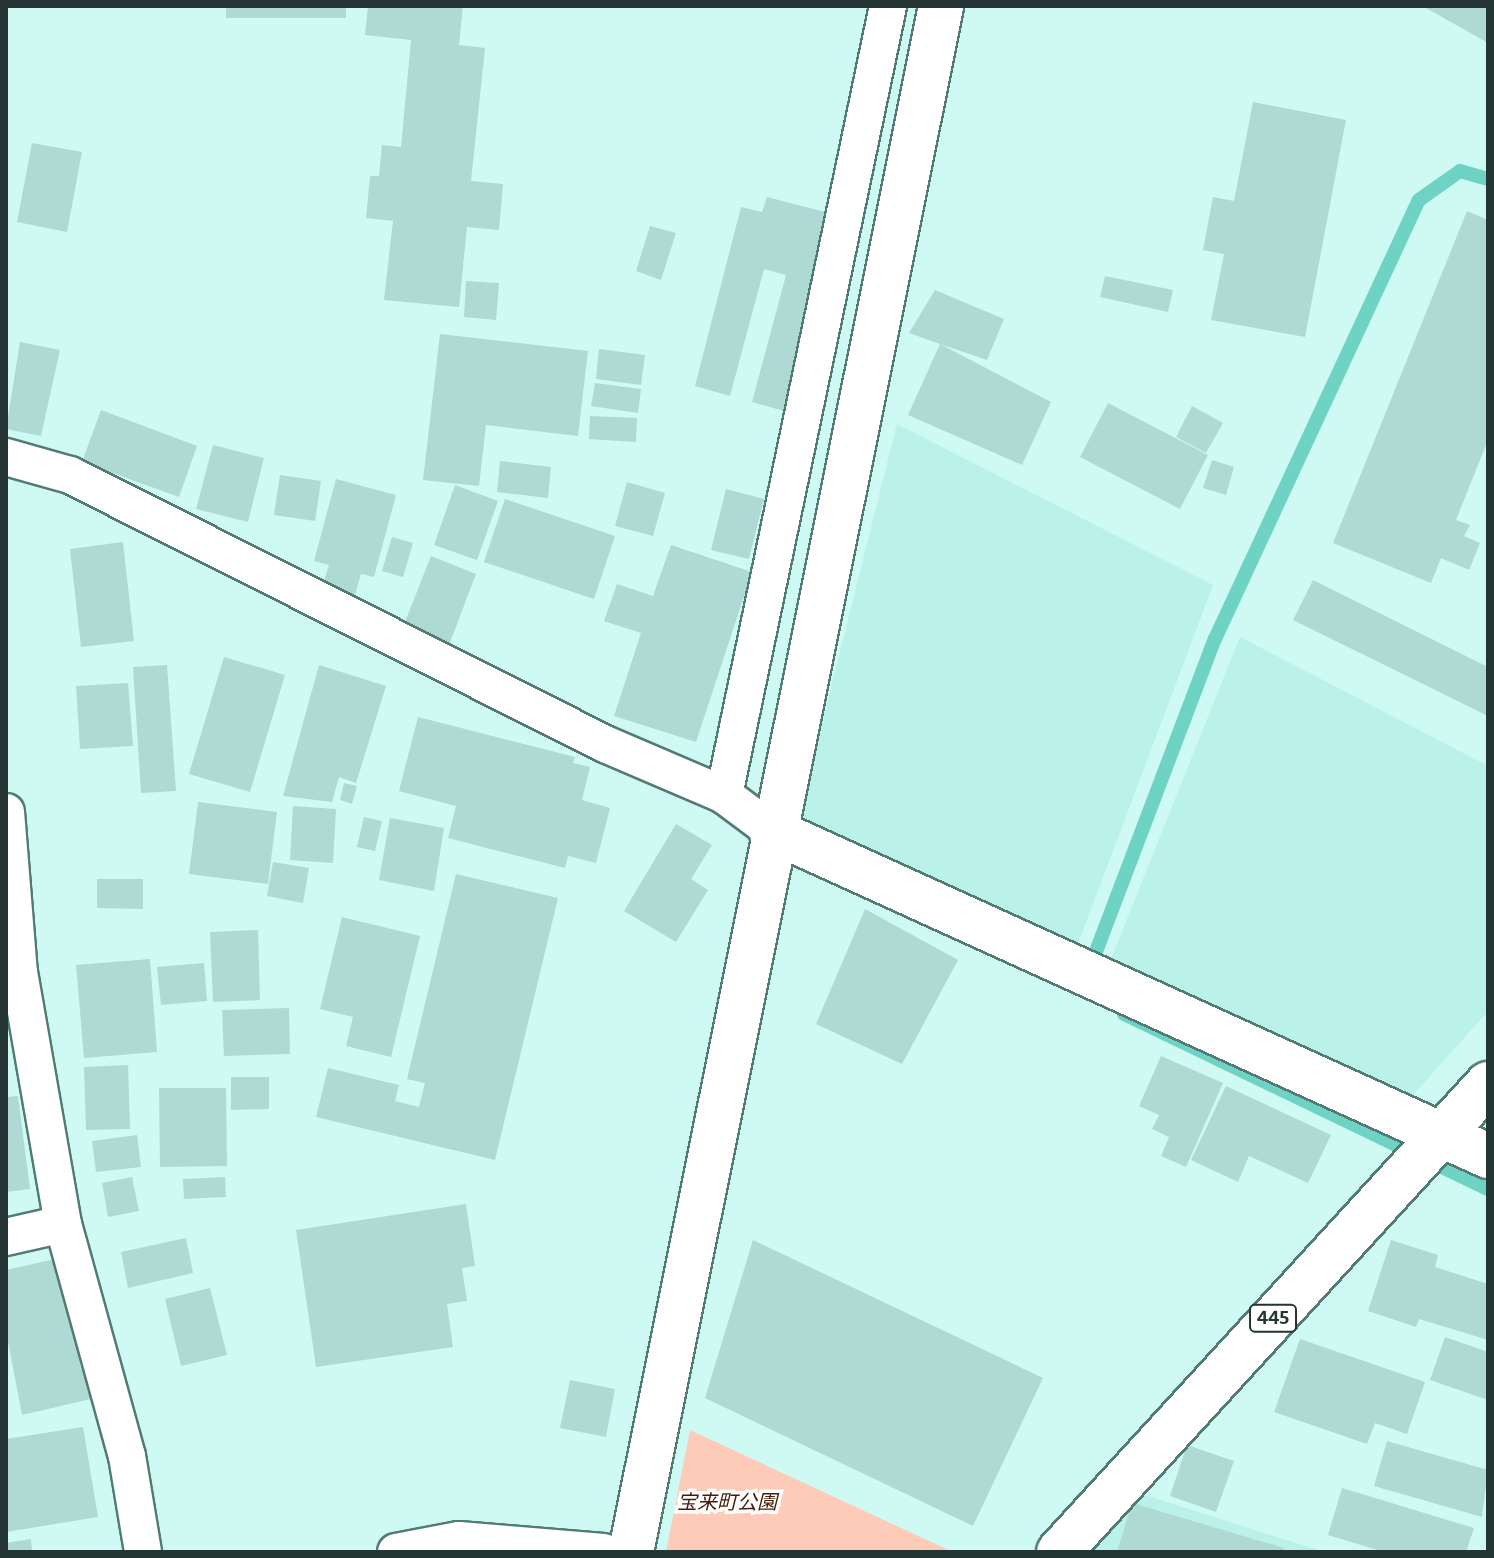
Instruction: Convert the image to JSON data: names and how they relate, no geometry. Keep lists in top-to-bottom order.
{
  "streets": {
    "main road": ["445"]
  },
  "parks": ["宝来町公園"]
}
